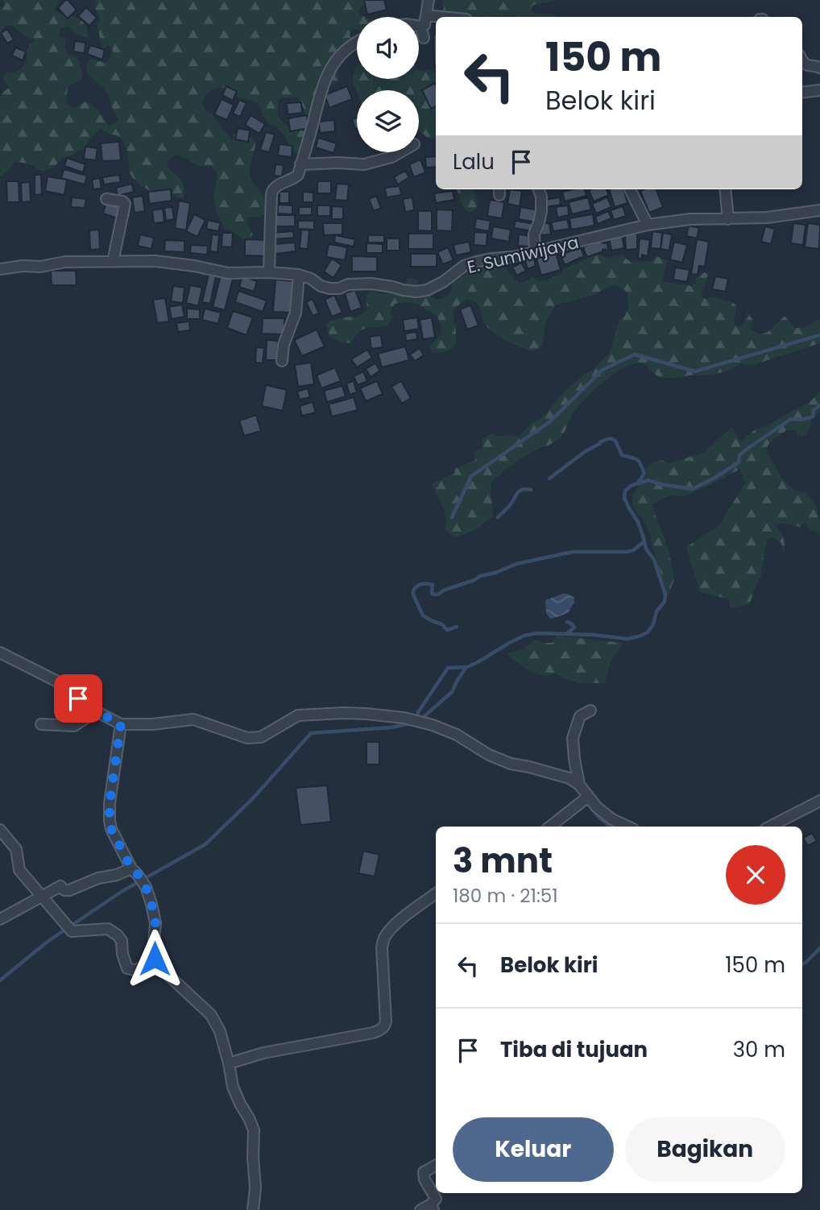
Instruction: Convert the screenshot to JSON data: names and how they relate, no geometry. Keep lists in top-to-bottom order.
{
  "streets": {
    "street": ["E. Sumiwijaya"]
  },
  "page": {
    "turn": ["150 m", "Belok kiri"],
    "then": "Lalu",
    "heading": ["3 mnt", "180 m · 21:51"],
    "list": [
      {
        "name": "Belok kiri",
        "value": "150 m"
      },
      {
        "name": "Tiba di tujuan",
        "value": "30 m"
      }
    ],
    "buttons": ["Keluar", "Bagikan"]
  }
}
